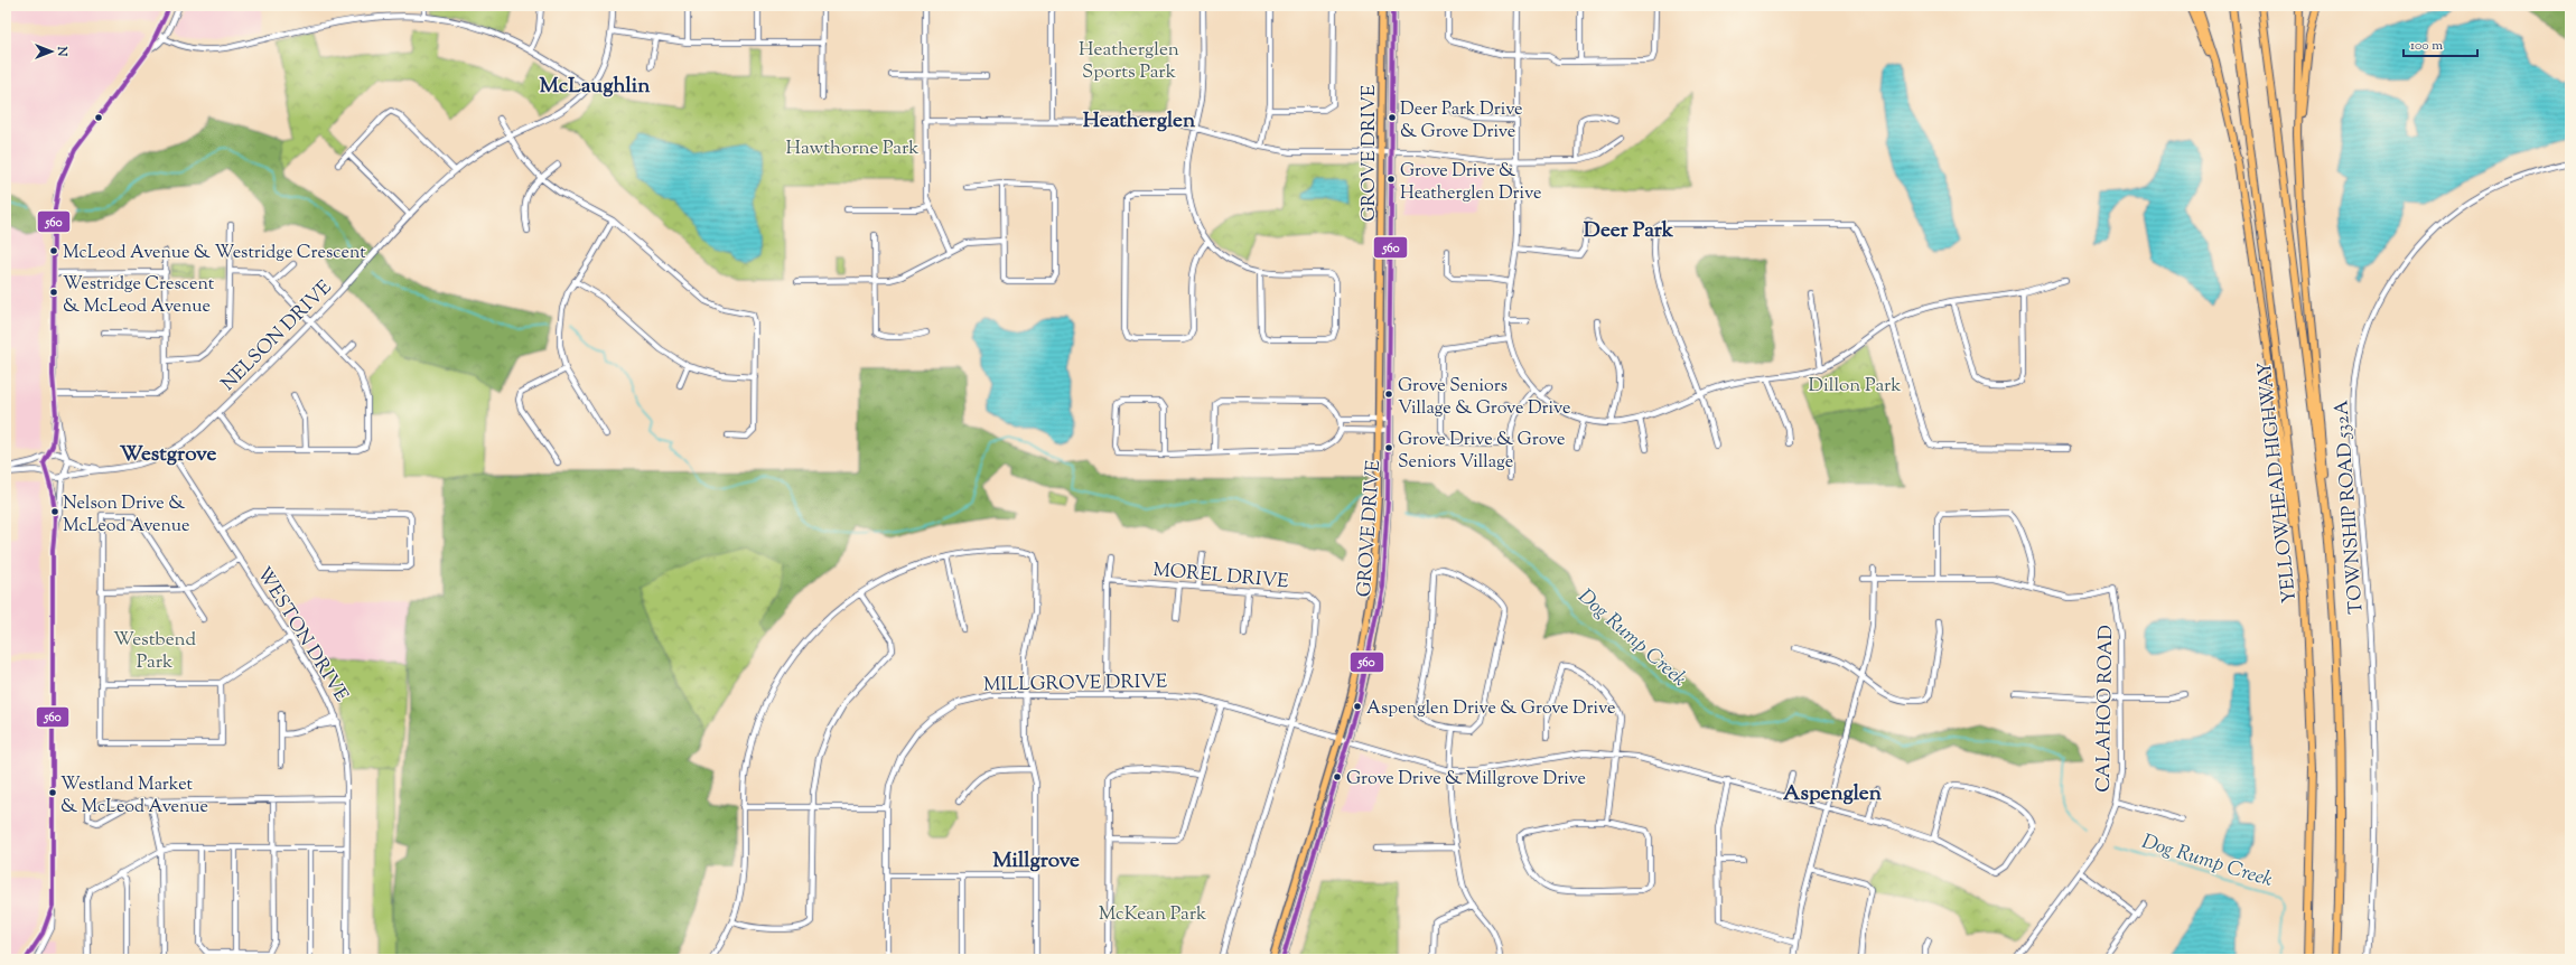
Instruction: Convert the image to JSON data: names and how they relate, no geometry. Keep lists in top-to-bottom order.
{
  "streets": {
    "highway": ["YELLOWHEAD HIGHWAY"],
    "main road": ["GROVE DRIVE"],
    "street": [
      "NELSON DRIVE",
      "TOWNSHIP ROAD 532A",
      "MOREL DRIVE",
      "WESTON DRIVE",
      "MILLGROVE DRIVE",
      "CALAHOO ROAD"
    ]
  },
  "crossings": [
    ["GROVE DRIVE", "MILLGROVE DRIVE"],
    ["NELSON DRIVE", "WESTON DRIVE"],
    ["MOREL DRIVE", "MILLGROVE DRIVE"]
  ],
  "districts": [
    "McLaughlin",
    "Heatherglen",
    "Deer Park",
    "Westgrove",
    "Aspenglen",
    "Millgrove"
  ],
  "water": ["Dog Rump Creek"],
  "parks": [
    "Heatherglen Sports Park",
    "Hawthorne Park",
    "Dillon Park",
    "Westbend Park",
    "McKean Park"
  ],
  "places": [
    "Deer Park Drive & Grove Drive",
    "Grove Drive & Heatherglen Drive",
    "McLeod Avenue & Westridge Crescent",
    "Westridge Crescent & McLeod Avenue",
    "Grove Seniors Village & Grove Drive",
    "Grove Drive & Grove Seniors Village",
    "Nelson Drive & McLeod Avenue",
    "Aspenglen Drive & Grove Drive",
    "Grove Drive & Millgrove Drive",
    "Westland Market & McLeod Avenue"
  ],
  "lines": ["transit line 560"],
  "scale_bar": "100 m",
  "north": "right"
}
